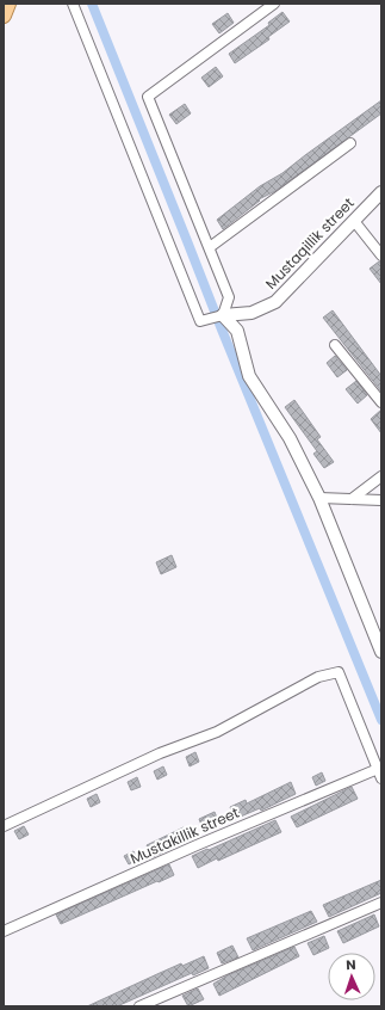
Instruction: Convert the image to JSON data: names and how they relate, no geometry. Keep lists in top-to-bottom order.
{
  "streets": {
    "street": ["Mustaqillik street", "Mustakillik street"]
  },
  "north": "top"
}
